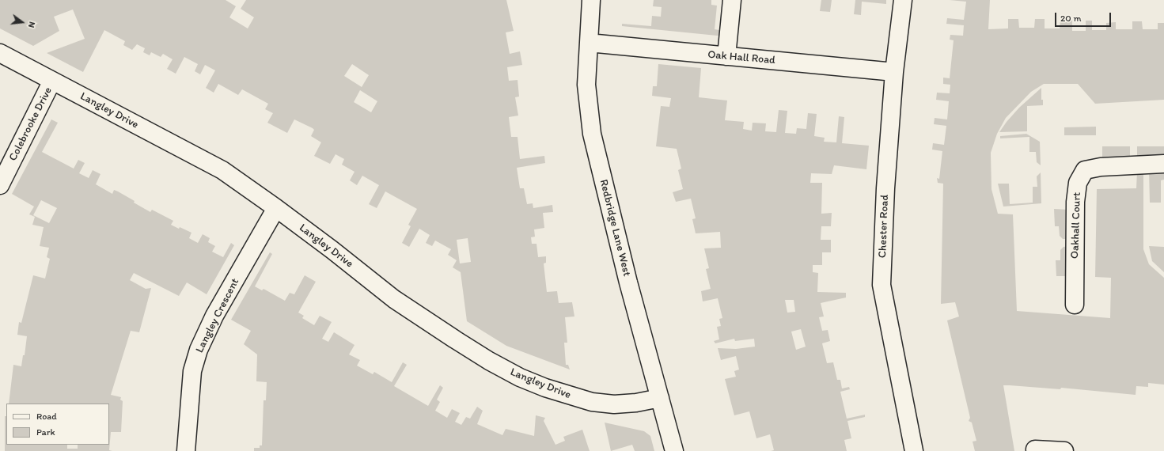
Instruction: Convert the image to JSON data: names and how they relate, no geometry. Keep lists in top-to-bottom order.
{
  "streets": {
    "street": [
      "Oak Hall Road",
      "Langley Drive",
      "Colebrooke Drive",
      "Oakhall Court",
      "Chester Road",
      "Redbridge Lane West",
      "Langley Crescent"
    ]
  },
  "crossings": [
    ["Oak Hall Road", "Chester Road"],
    ["Oak Hall Road", "Redbridge Lane West"],
    ["Langley Drive", "Colebrooke Drive"],
    ["Langley Drive", "Redbridge Lane West"],
    ["Langley Drive", "Langley Crescent"]
  ],
  "legend": ["Road", "Park"],
  "scale_bar": "20 m",
  "north": "right"
}
